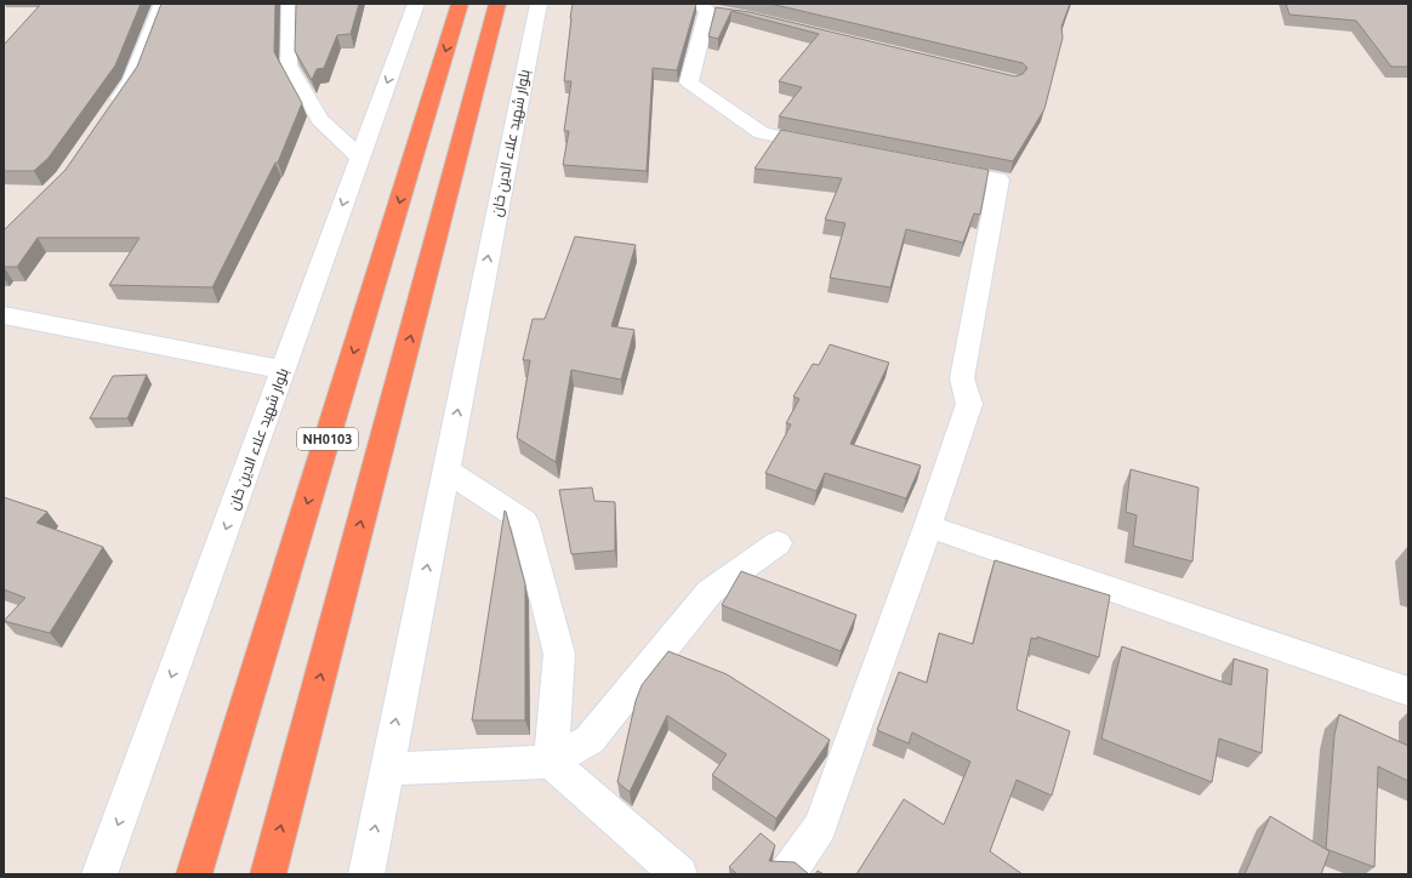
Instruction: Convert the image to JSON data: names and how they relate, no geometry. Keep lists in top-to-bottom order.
{
  "streets": {
    "highway": ["NH0103"],
    "street": ["بلوار شهید علاء الدین خان"]
  }
}
